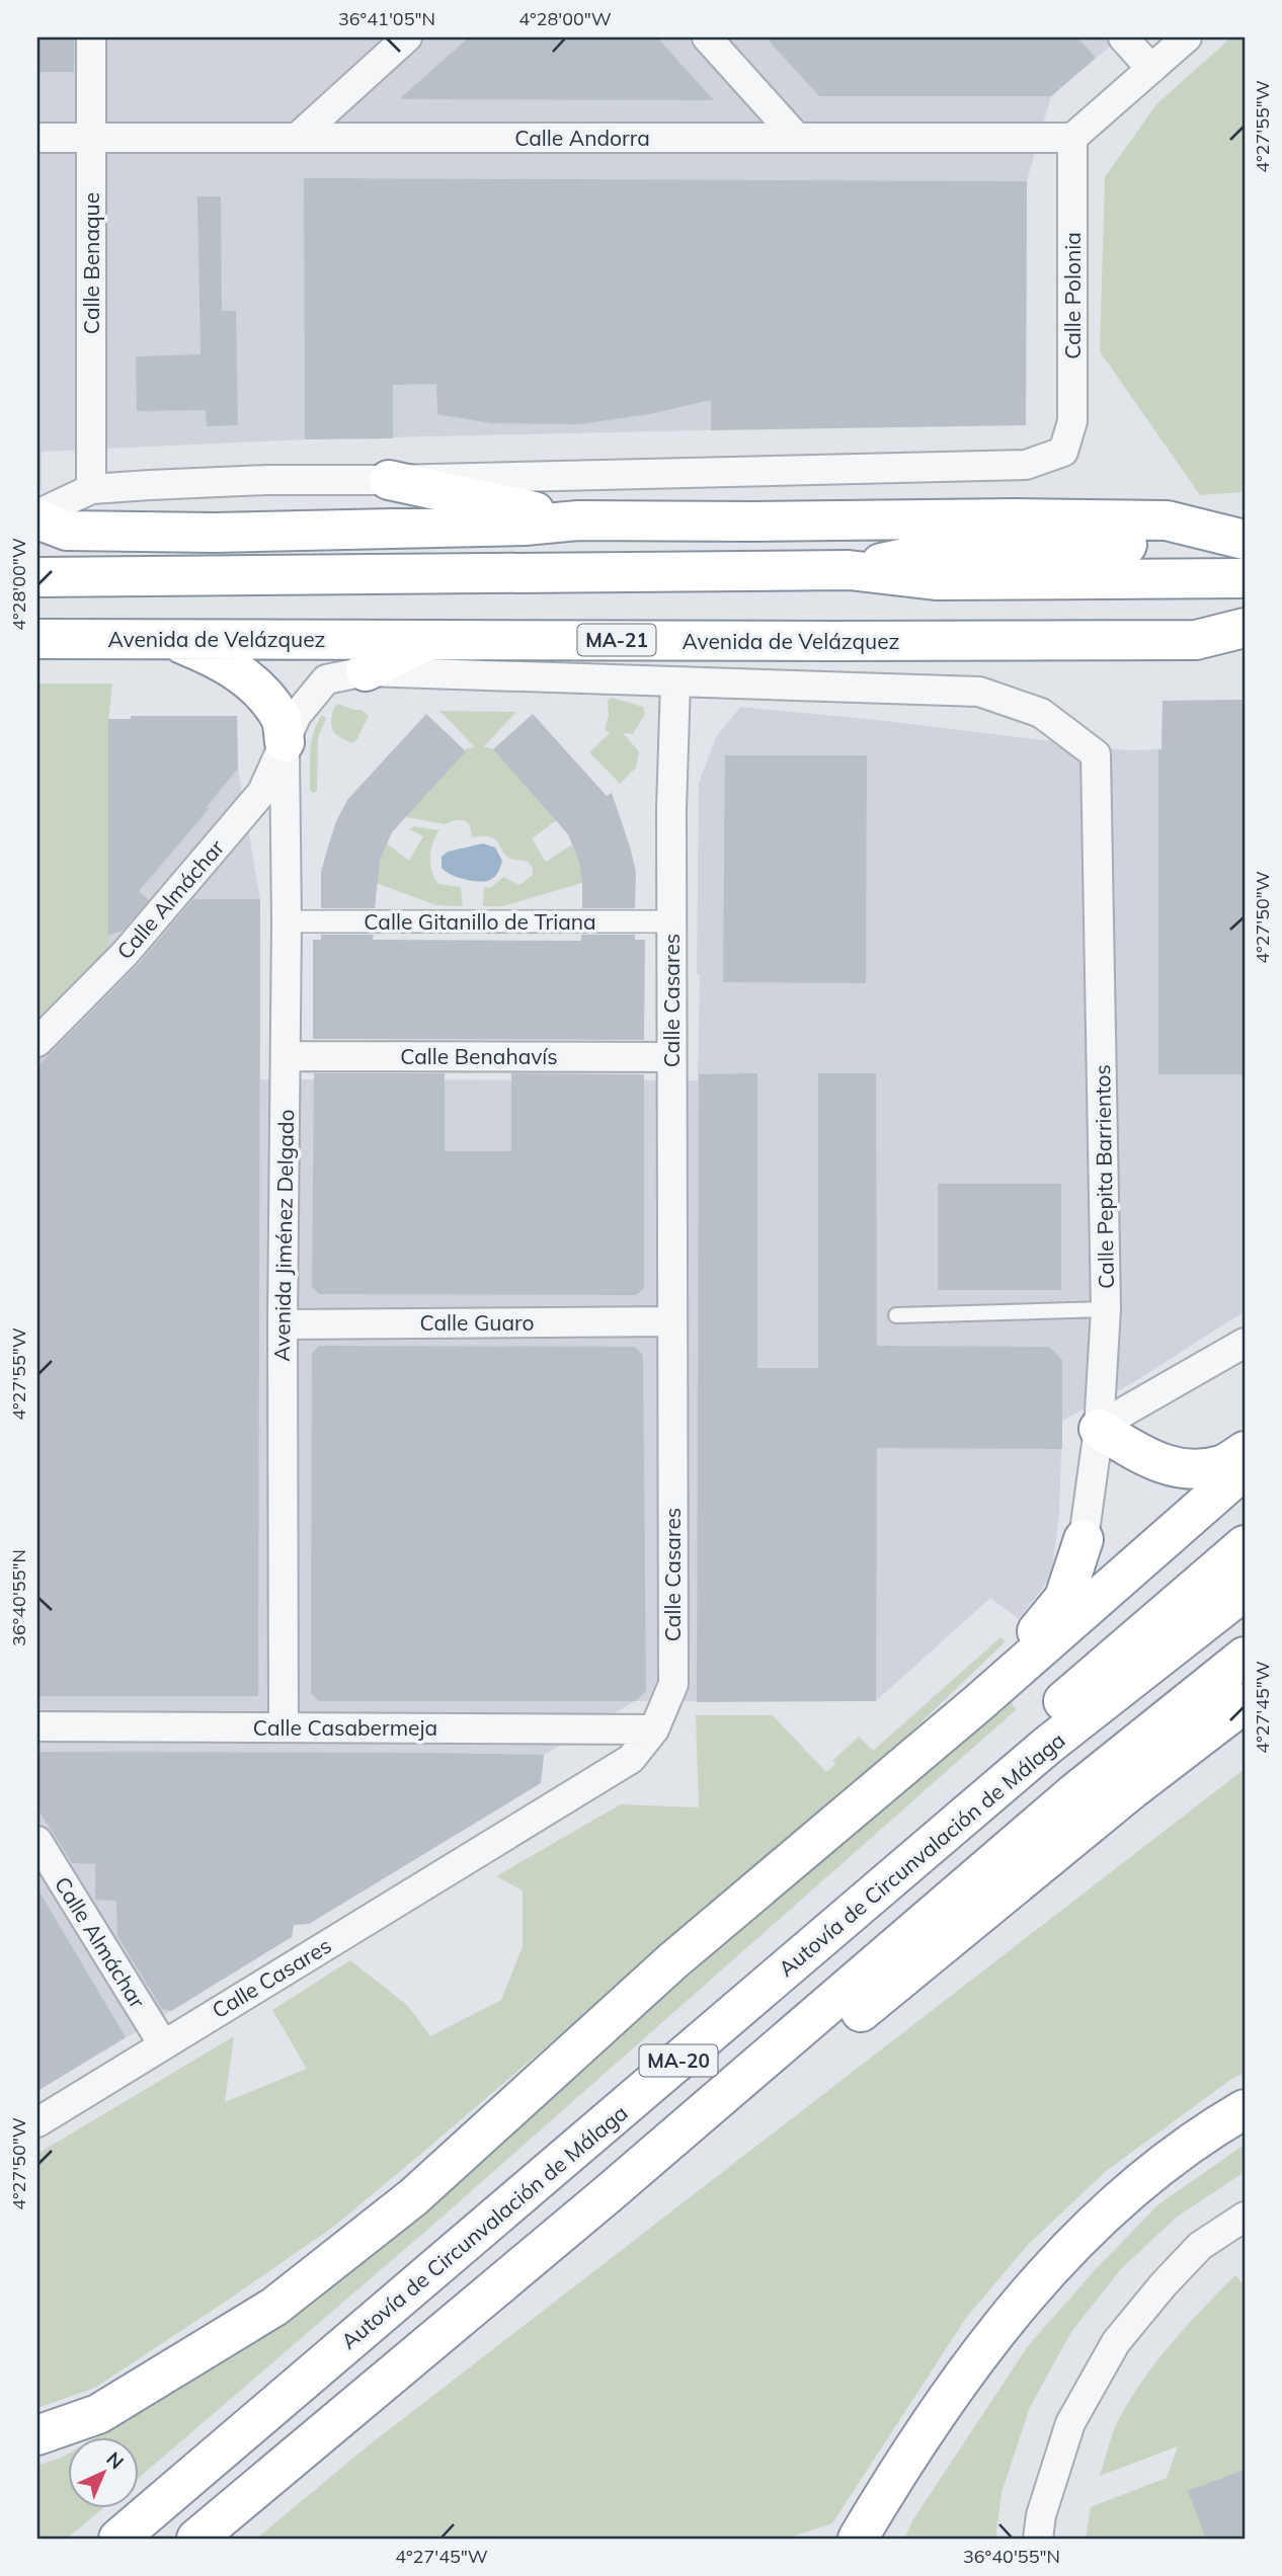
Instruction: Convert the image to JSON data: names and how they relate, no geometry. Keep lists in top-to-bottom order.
{
  "streets": {
    "highway": [
      "Avenida de Velázquez",
      "MA-21",
      "Autovía de Circunvalación de Málaga",
      "MA-20"
    ],
    "street": [
      "Calle Andorra",
      "Calle Benaque",
      "Calle Polonia",
      "Calle Almáchar",
      "Calle Gitanillo de Triana",
      "Calle Casares",
      "Calle Benahavís",
      "Calle Pepita Barrientos",
      "Avenida Jiménez Delgado",
      "Calle Guaro",
      "Calle Casabermeja"
    ]
  },
  "crossings": [
    ["Calle Andorra", "Calle Benaque"],
    ["Calle Andorra", "Calle Polonia"],
    ["Avenida de Velázquez", "Calle Almáchar"],
    ["Avenida de Velázquez", "Calle Casares"],
    ["Avenida de Velázquez", "Calle Pepita Barrientos"],
    ["Calle Almáchar", "Calle Casares"],
    ["Calle Almáchar", "Avenida Jiménez Delgado"],
    ["Calle Gitanillo de Triana", "Calle Casares"],
    ["Calle Gitanillo de Triana", "Avenida Jiménez Delgado"],
    ["Calle Casares", "Calle Benahavís"],
    ["Calle Casares", "Calle Guaro"],
    ["Calle Casares", "Calle Casabermeja"],
    ["Calle Benahavís", "Avenida Jiménez Delgado"],
    ["Avenida Jiménez Delgado", "Calle Guaro"],
    ["Avenida Jiménez Delgado", "Calle Casabermeja"]
  ],
  "north": "top right",
  "coordinates": [
    "36°41'05\"N",
    "4°28'00\"W",
    "4°27'55\"W",
    "4°27'50\"W",
    "36°40'55\"N",
    "4°27'45\"W"
  ]
}
